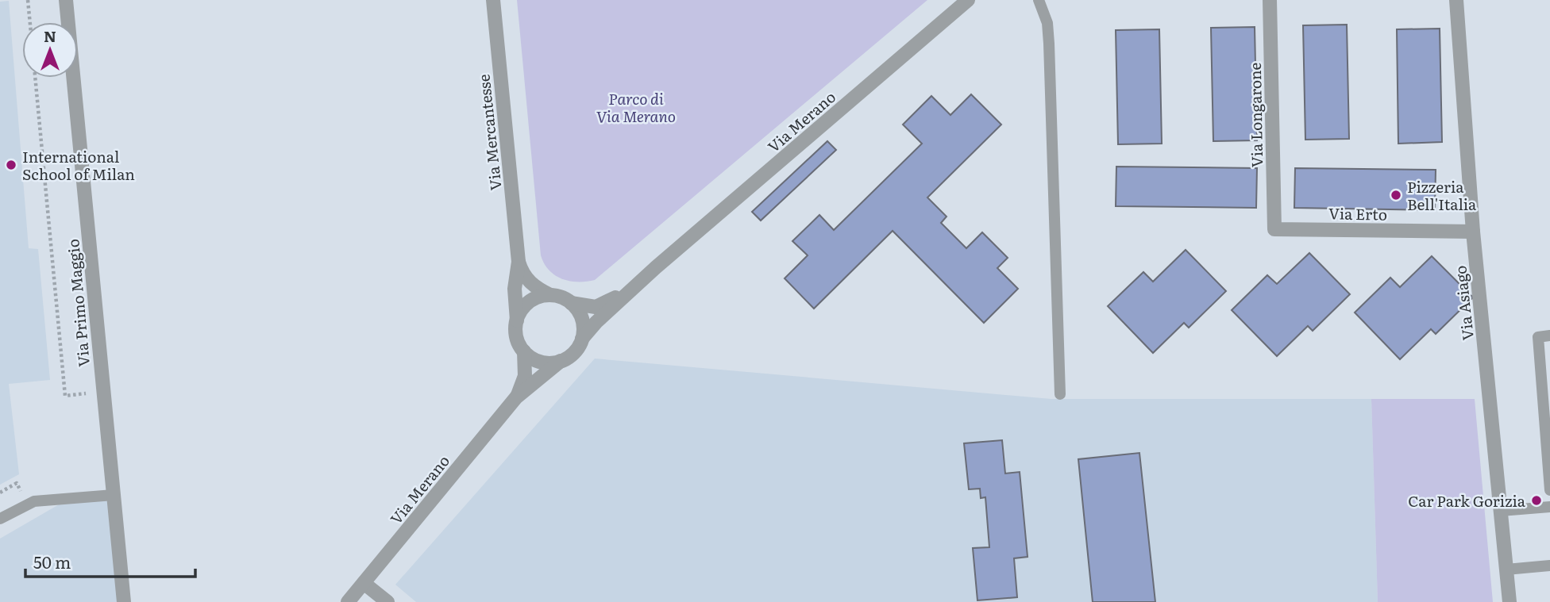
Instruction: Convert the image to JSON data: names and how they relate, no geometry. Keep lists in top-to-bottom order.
{
  "streets": {
    "street": [
      "Via Longarone",
      "Via Merano",
      "Via Mercantesse",
      "Via Erto",
      "Via Primo Maggio",
      "Via Asiago"
    ]
  },
  "crossings": [
    ["Via Longarone", "Via Erto"],
    ["Via Erto", "Via Asiago"]
  ],
  "parks": ["Parco di Via Merano"],
  "places": ["International School of Milan", "Pizzeria Bell'Italia", "Car Park Gorizia"],
  "scale_bar": "50 m",
  "north": "top"
}
